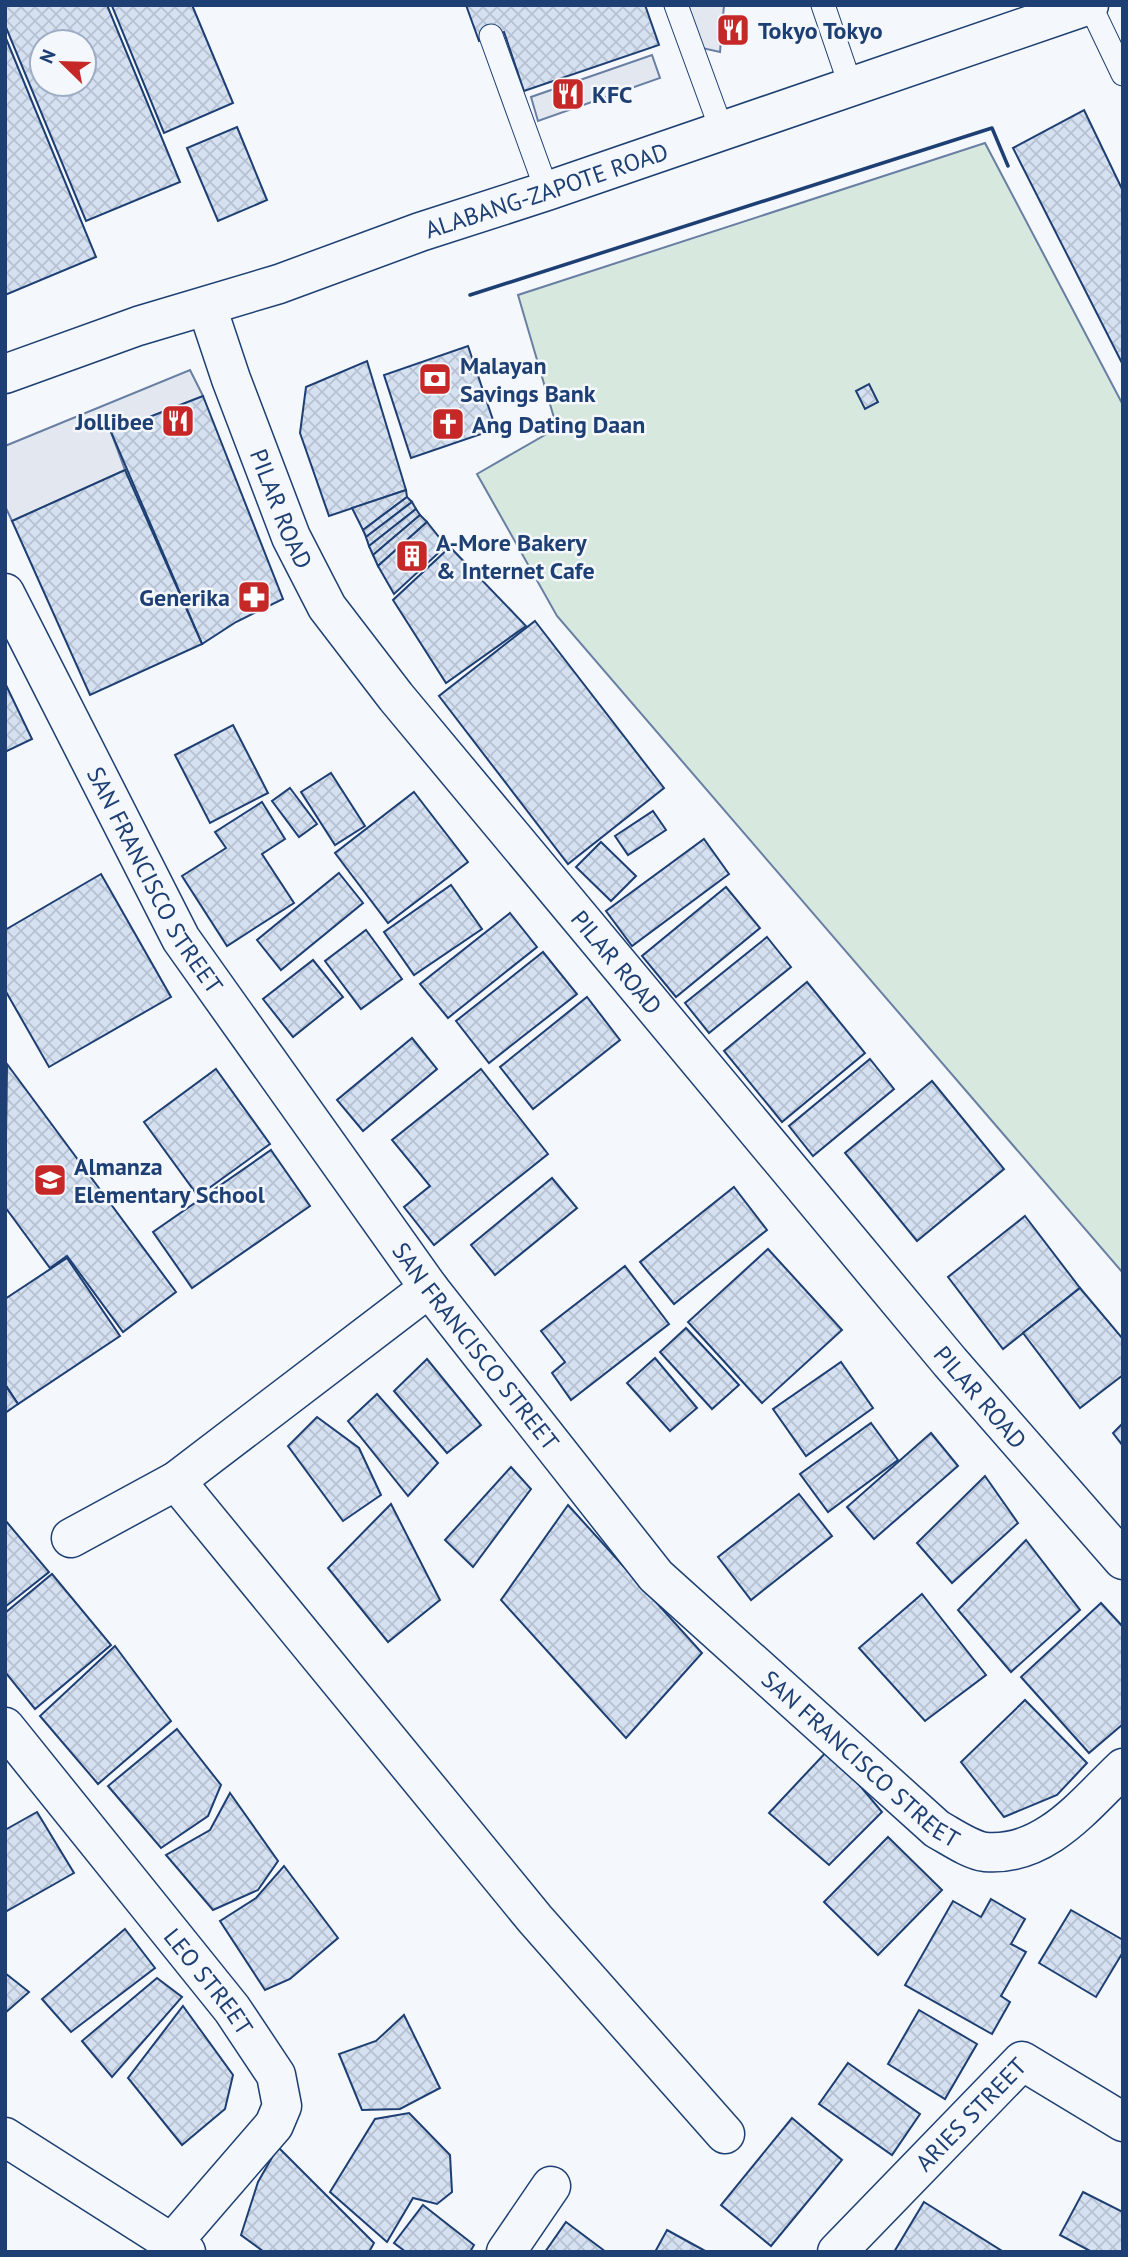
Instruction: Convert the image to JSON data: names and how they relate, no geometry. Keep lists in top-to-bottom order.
{
  "streets": {
    "main road": [
      "ALABANG-ZAPOTE ROAD",
      "PILAR ROAD",
      "SAN FRANCISCO STREET",
      "LEO STREET",
      "ARIES STREET"
    ]
  },
  "crossings": [
    ["ALABANG-ZAPOTE ROAD", "PILAR ROAD"]
  ],
  "places": {
    "restaurant": ["Tokyo Tokyo", "KFC", "Jollibee"],
    "bank": ["Malayan Savings Bank"],
    "church": ["Ang Dating Daan"],
    "building": ["A-More Bakery & Internet Cafe"],
    "pharmacy": ["Generika"],
    "school or university": ["Almanza Elementary School"]
  },
  "north": "top left"
}
